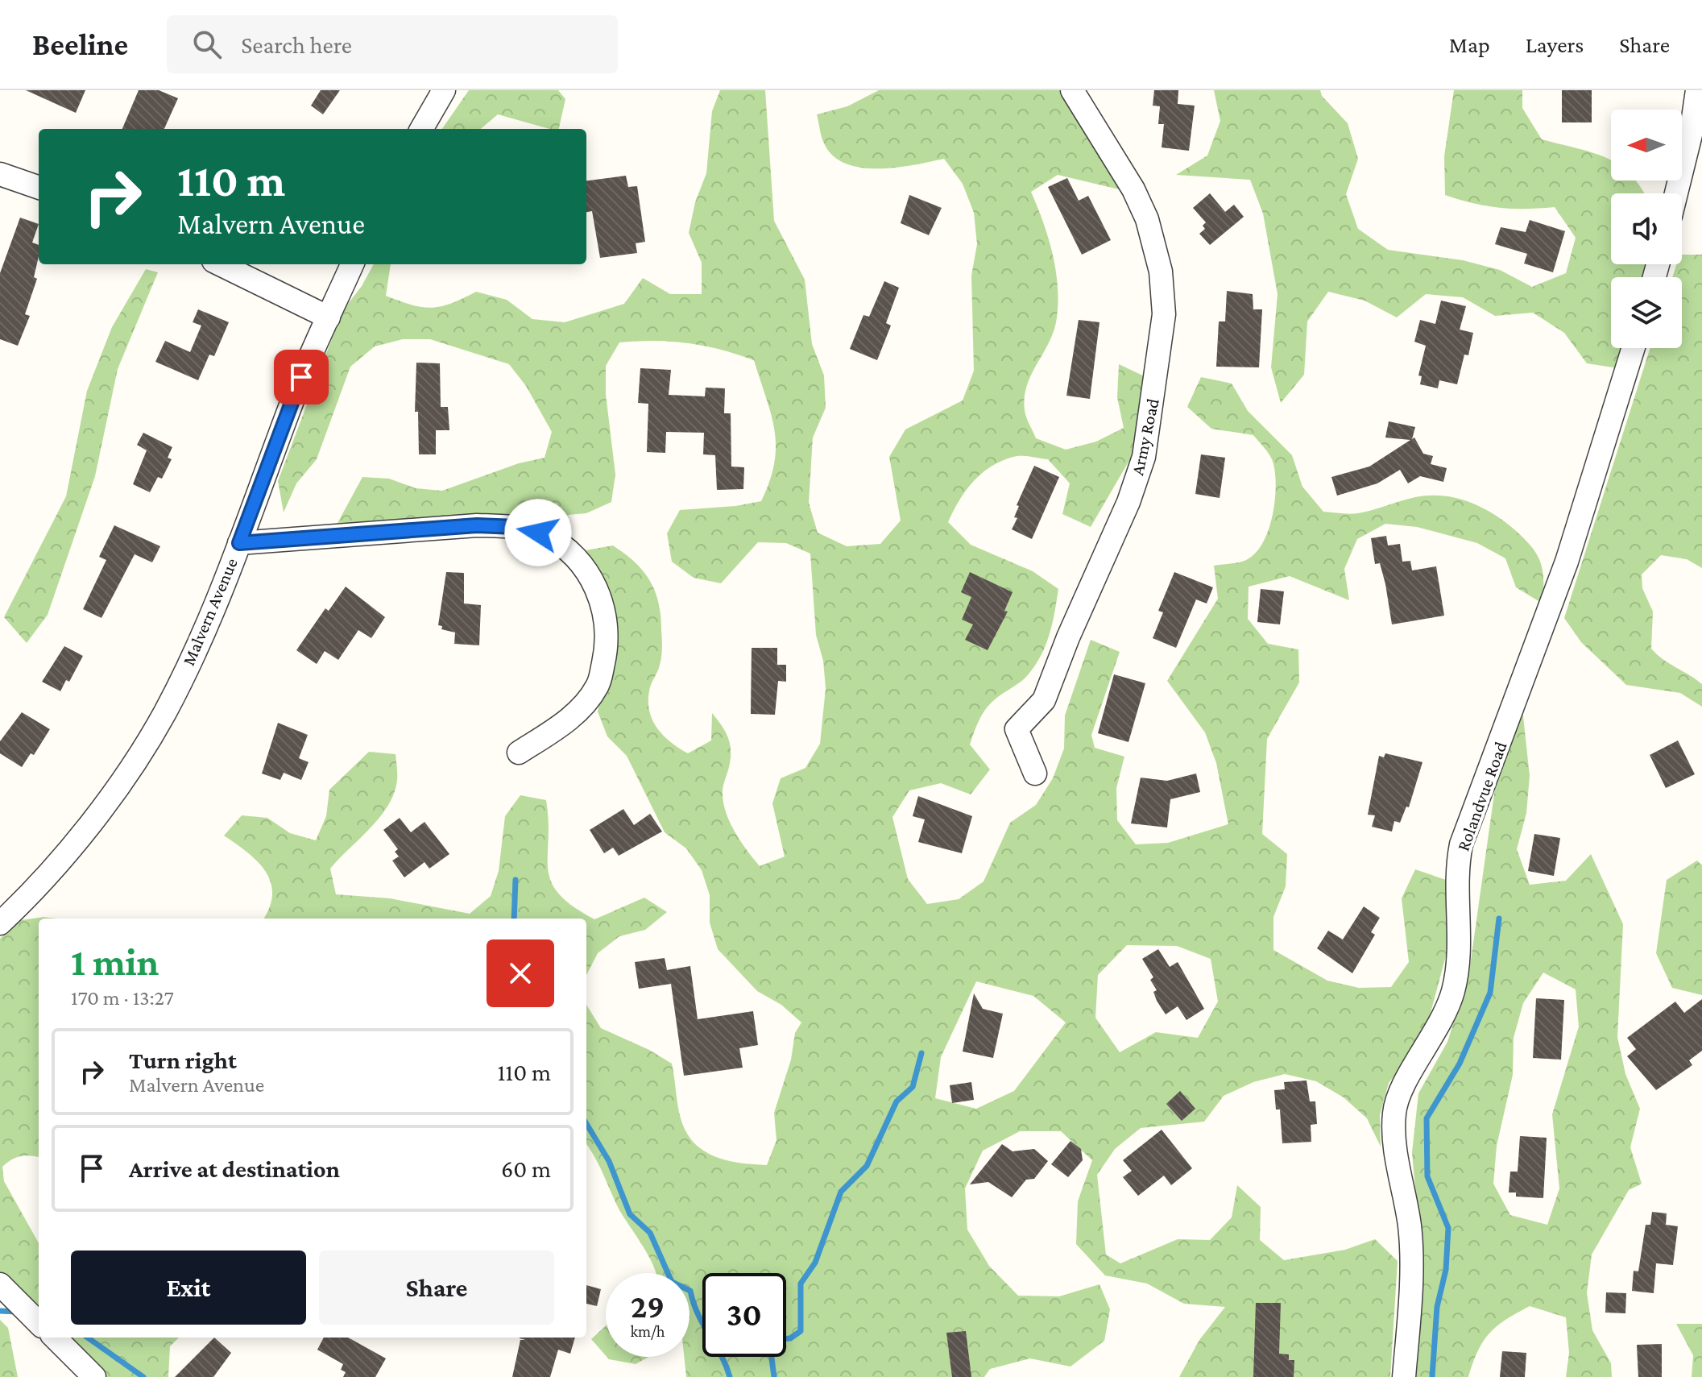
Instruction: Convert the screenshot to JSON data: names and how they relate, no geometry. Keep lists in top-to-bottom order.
{
  "streets": {
    "street": ["Army Road", "Malvern Avenue", "Rolandvue Road"]
  },
  "north": "left",
  "page": {
    "header": "Beeline",
    "search": "Search here",
    "nav": ["Map", "Layers", "Share"],
    "turn": ["110 m", "Malvern Avenue"],
    "heading": ["1 min", "170 m · 13:27"],
    "list": [
      {
        "name": "Turn right",
        "note": "Malvern Avenue",
        "value": "110 m"
      },
      {
        "name": "Arrive at destination",
        "value": "60 m"
      }
    ],
    "buttons": ["Exit", "Share"],
    "speed": "29 km/h",
    "limit": "30"
  }
}
